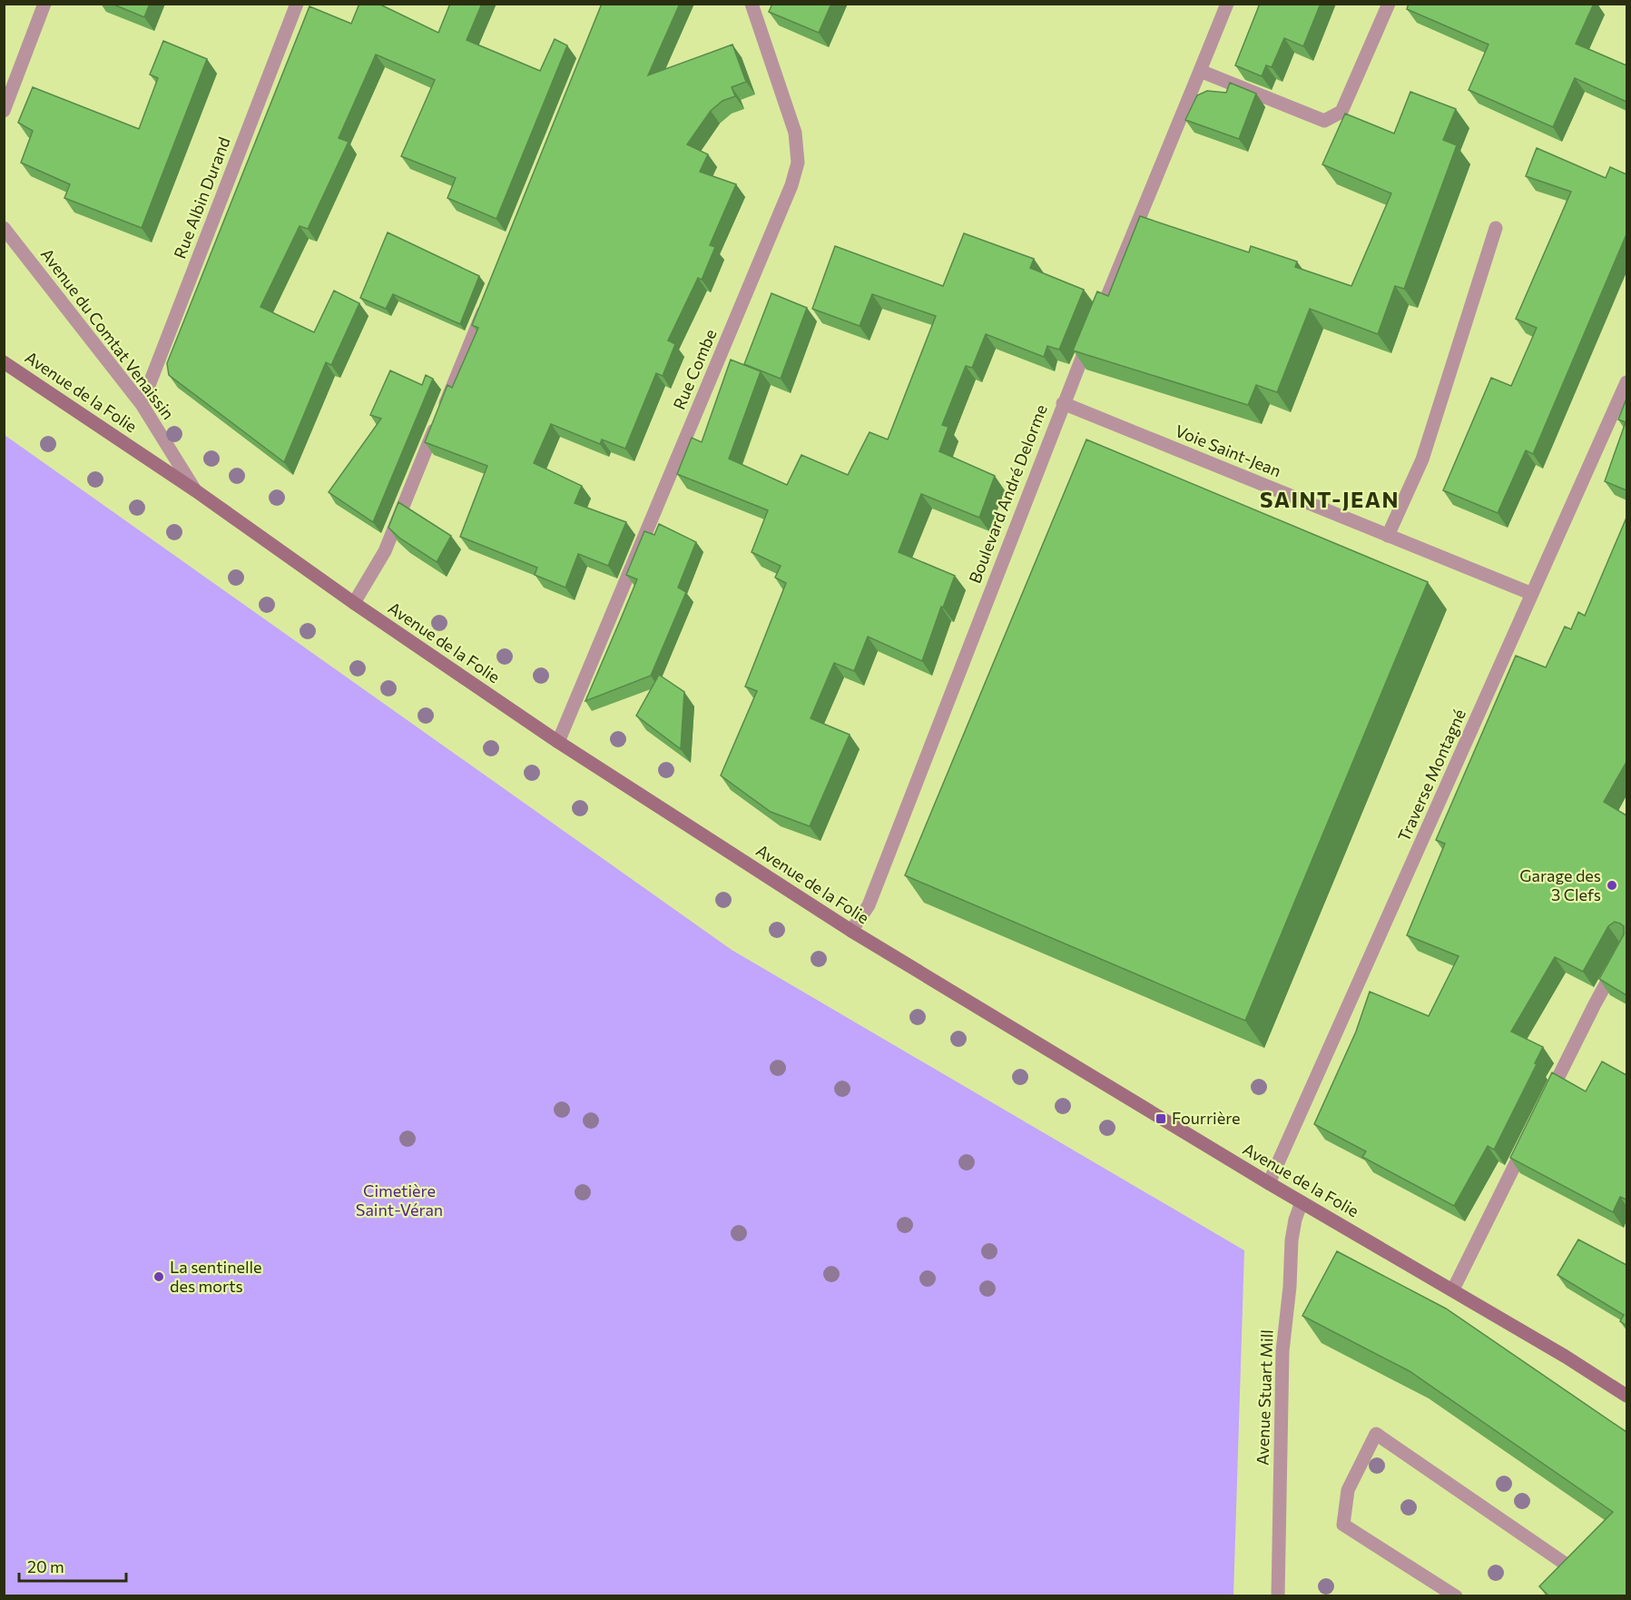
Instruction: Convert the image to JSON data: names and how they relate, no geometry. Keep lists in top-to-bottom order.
{
  "streets": {
    "main road": ["Avenue de la Folie"],
    "street": [
      "Rue Albin Durand",
      "Avenue du Comtat Venaissin",
      "Rue Combe",
      "Voie Saint-Jean",
      "Boulevard André Delorme",
      "Traverse Montagné",
      "Avenue Stuart Mill"
    ]
  },
  "crossings": [
    ["Rue Albin Durand", "Avenue du Comtat Venaissin"],
    ["Avenue du Comtat Venaissin", "Avenue de la Folie"],
    ["Rue Combe", "Avenue de la Folie"],
    ["Avenue de la Folie", "Boulevard André Delorme"],
    ["Avenue de la Folie", "Traverse Montagné"],
    ["Avenue de la Folie", "Avenue Stuart Mill"],
    ["Voie Saint-Jean", "Boulevard André Delorme"],
    ["Voie Saint-Jean", "Traverse Montagné"]
  ],
  "districts": ["SAINT-JEAN"],
  "parks": ["Cimetière Saint-Véran"],
  "places": {
    "other": ["Garage des 3 Clefs", "La sentinelle des morts"],
    "transit": ["Fourrière"]
  },
  "scale_bar": "20 m"
}
